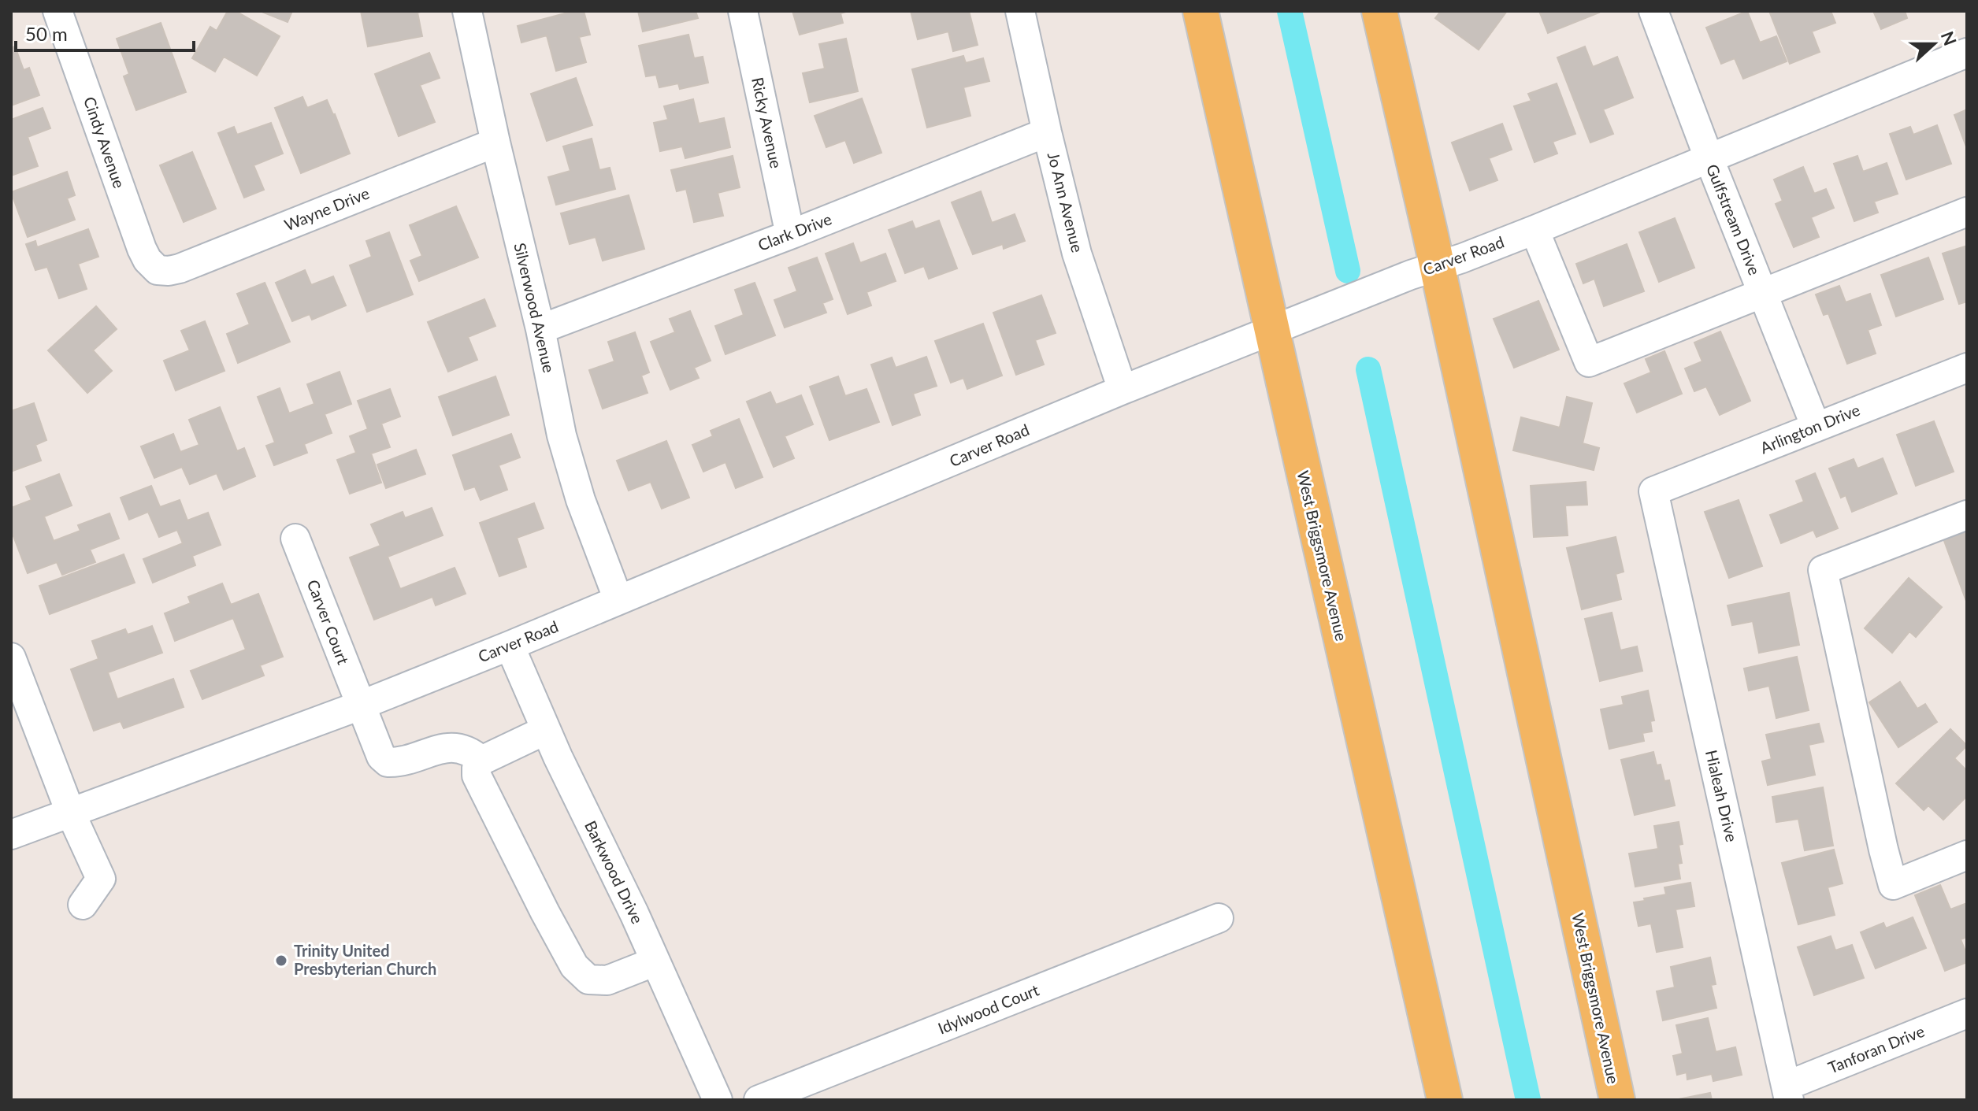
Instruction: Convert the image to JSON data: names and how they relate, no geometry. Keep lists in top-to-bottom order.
{
  "streets": {
    "main road": ["West Briggsmore Avenue"],
    "street": [
      "Ricky Avenue",
      "Cindy Avenue",
      "Jo Ann Avenue",
      "Wayne Drive",
      "Gulfstream Drive",
      "Clark Drive",
      "Carver Road",
      "Silverwood Avenue",
      "Arlington Drive",
      "Carver Court",
      "Hialeah Drive",
      "Barkwood Drive",
      "Idylwood Court",
      "Tanforan Drive"
    ]
  },
  "crossings": [
    ["Ricky Avenue", "Clark Drive"],
    ["Cindy Avenue", "Wayne Drive"],
    ["Jo Ann Avenue", "Clark Drive"],
    ["Jo Ann Avenue", "Carver Road"],
    ["Wayne Drive", "Silverwood Avenue"],
    ["Gulfstream Drive", "Carver Road"],
    ["Gulfstream Drive", "Arlington Drive"],
    ["Clark Drive", "Silverwood Avenue"],
    ["Carver Road", "Silverwood Avenue"],
    ["Carver Road", "West Briggsmore Avenue"],
    ["Carver Road", "Carver Court"],
    ["Carver Road", "Barkwood Drive"],
    ["Arlington Drive", "Hialeah Drive"],
    ["Hialeah Drive", "Tanforan Drive"]
  ],
  "places": ["Trinity United Presbyterian Church"],
  "scale_bar": "50 m",
  "north": "right"
}
